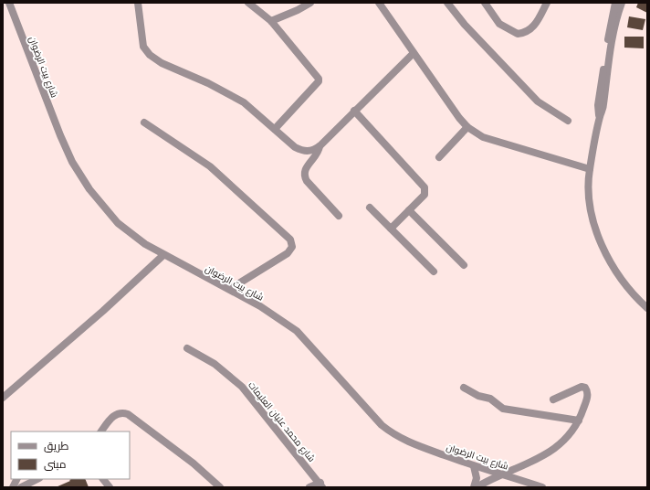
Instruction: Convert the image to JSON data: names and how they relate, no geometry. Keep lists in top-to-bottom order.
{
  "streets": {
    "street": ["شارع بيت الرضوان", "شارع محمد عليان العليمات"]
  },
  "legend": ["طريق", "مبنى"]
}
